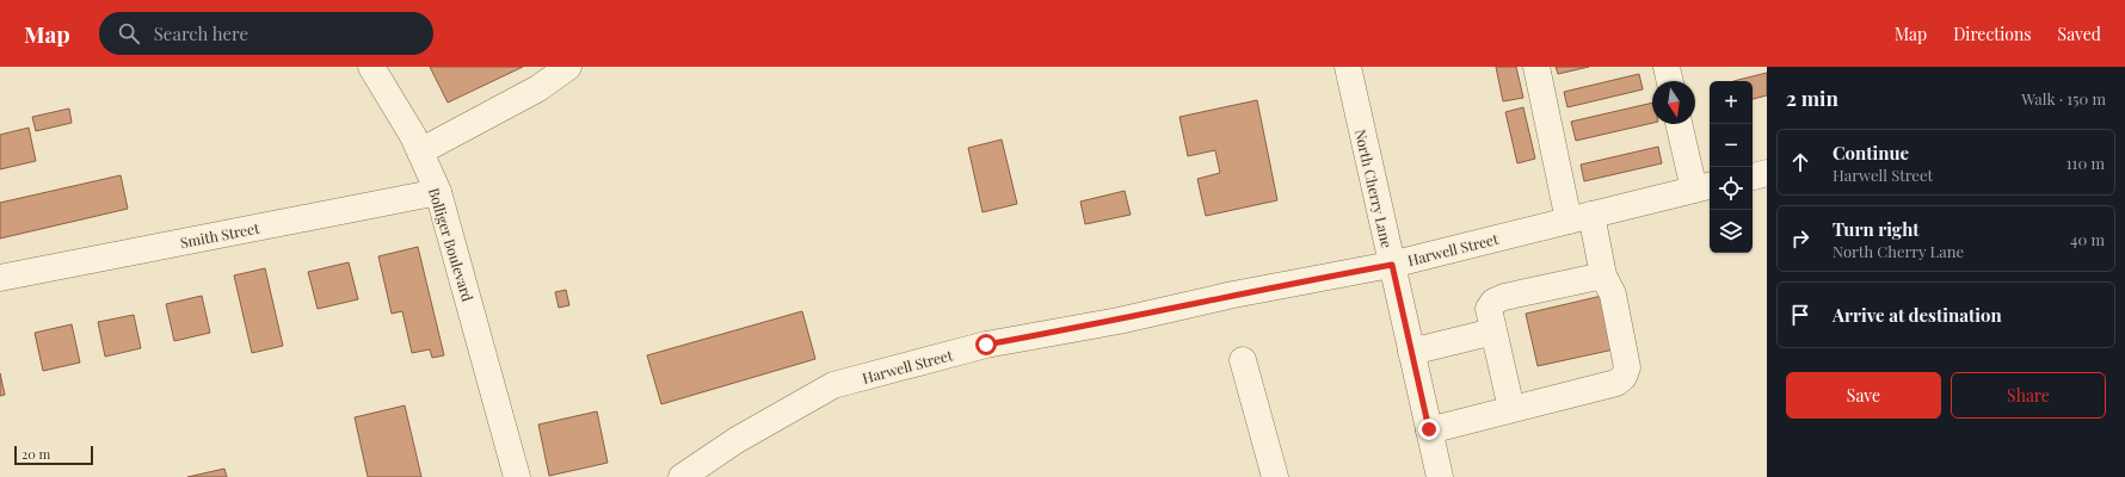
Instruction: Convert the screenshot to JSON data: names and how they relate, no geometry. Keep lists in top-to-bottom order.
{
  "streets": {
    "street": [
      "North Cherry Lane",
      "Smith Street",
      "Bolliger Boulevard",
      "Harwell Street"
    ]
  },
  "crossings": [
    ["North Cherry Lane", "Harwell Street"],
    ["Smith Street", "Bolliger Boulevard"]
  ],
  "scale_bar": "20 m",
  "north": "bottom",
  "page": {
    "header": "Map",
    "search": "Search here",
    "nav": ["Map", "Directions", "Saved"],
    "heading": ["2 min", "Walk · 150 m"],
    "map_buttons": ["+", "−"],
    "list": [
      ["Continue", "Harwell Street", "110 m"],
      ["Turn right", "North Cherry Lane", "40 m"],
      "Arrive at destination"
    ],
    "buttons": ["Save", "Share"],
    "scale": "20 m"
  }
}
